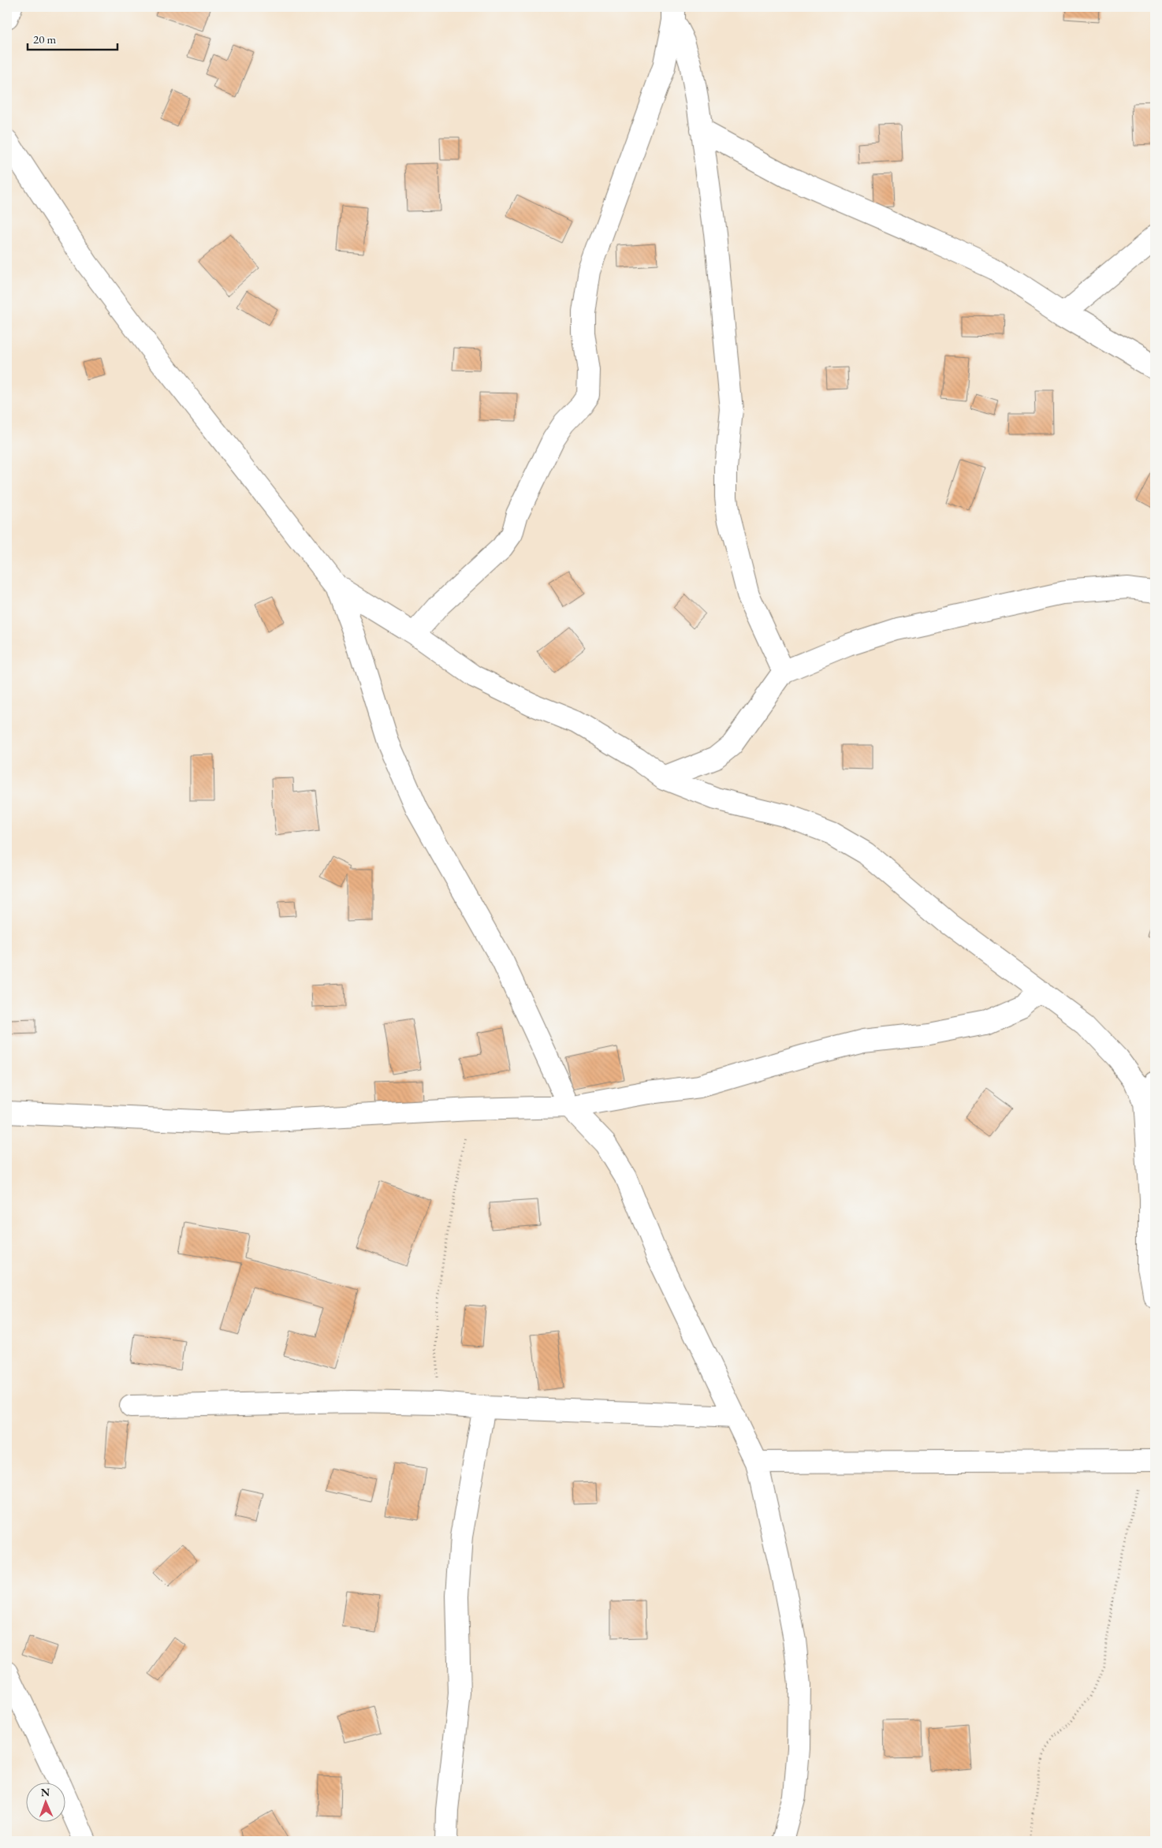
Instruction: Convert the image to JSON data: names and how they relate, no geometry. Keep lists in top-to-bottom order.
{
  "scale_bar": "20 m",
  "north": "top"
}
